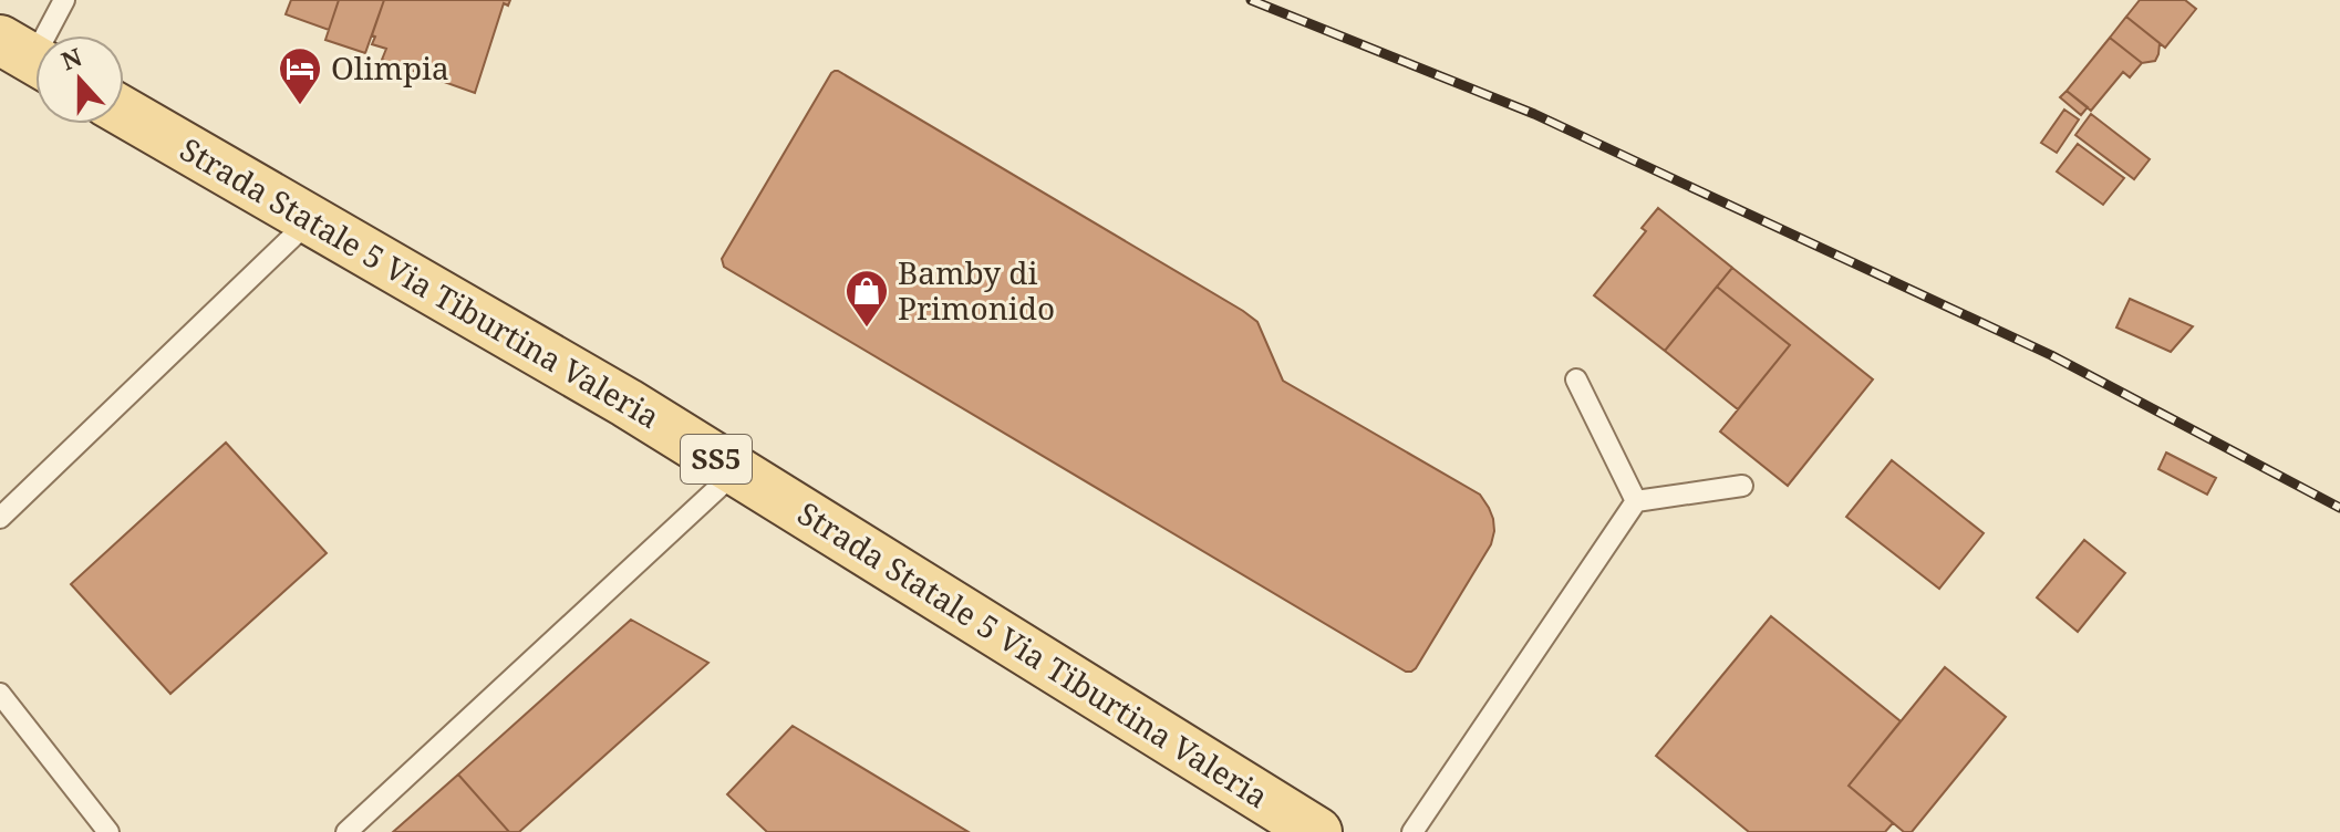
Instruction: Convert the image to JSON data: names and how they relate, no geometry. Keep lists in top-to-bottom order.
{
  "streets": {
    "main road": ["Strada Statale 5 Via Tiburtina Valeria", "SS5"]
  },
  "places": {
    "hotel": ["Olimpia"],
    "shop": ["Bamby di Primonido"]
  },
  "north": "top"
}
